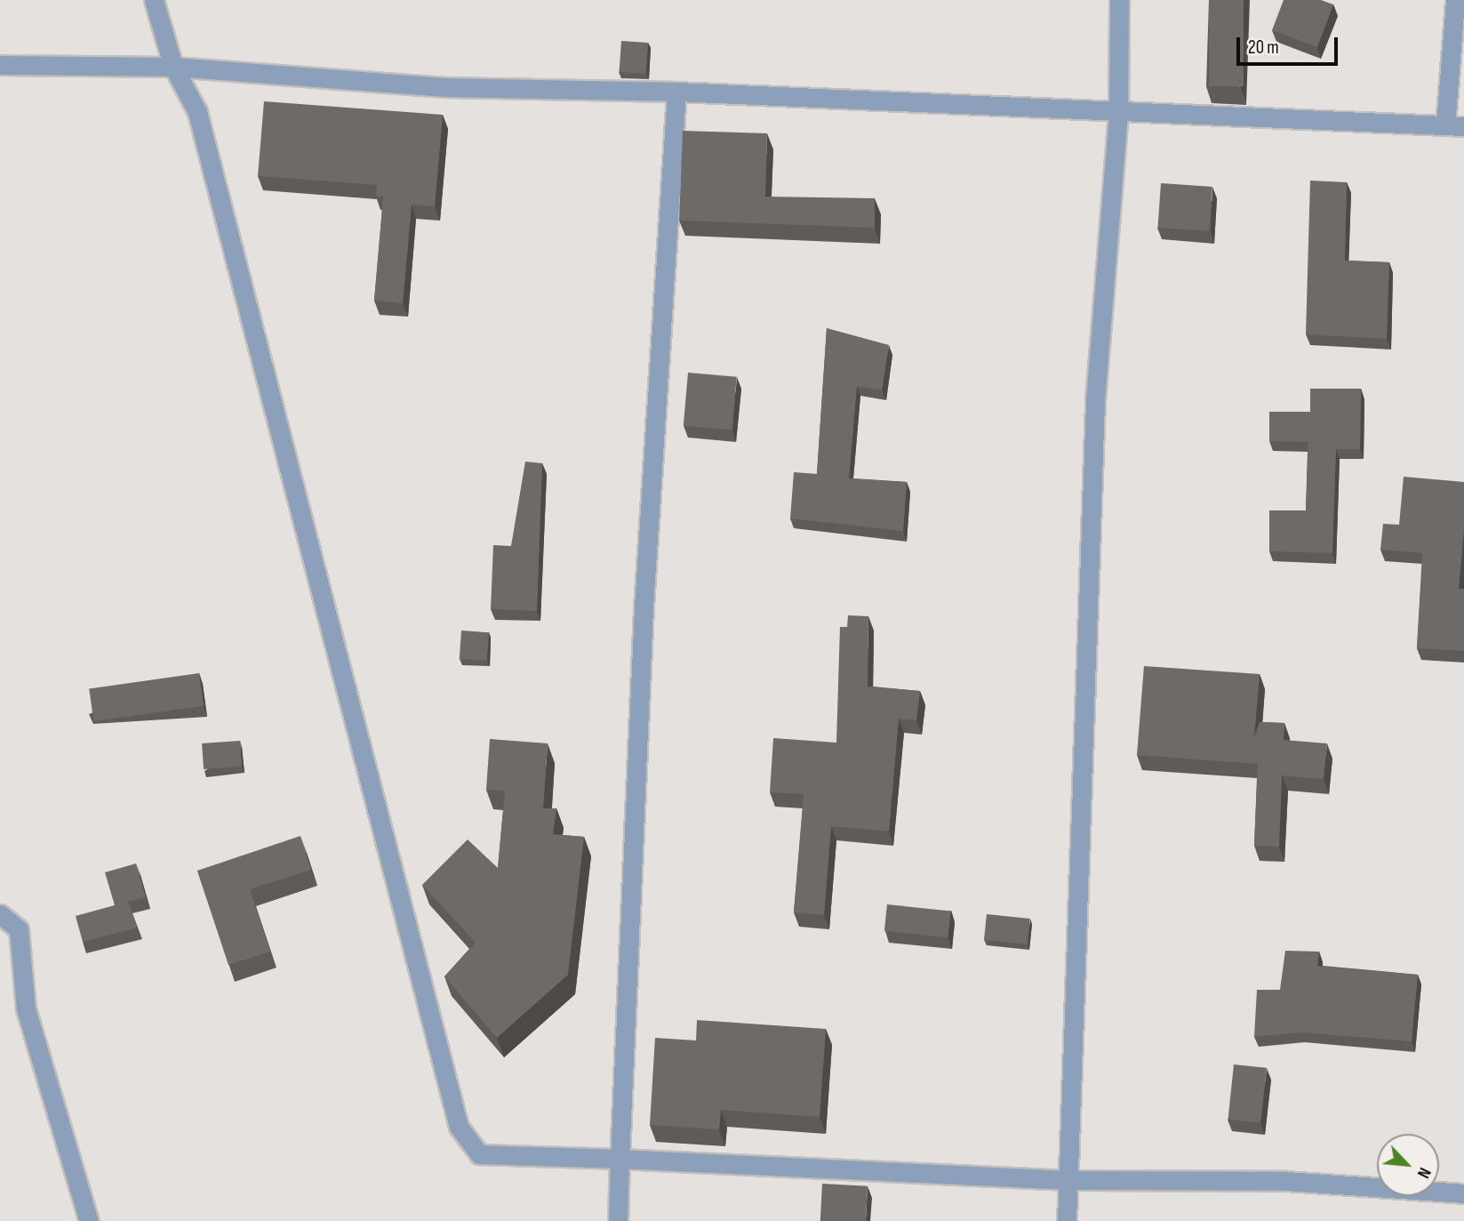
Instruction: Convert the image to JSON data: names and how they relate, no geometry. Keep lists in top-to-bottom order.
{
  "scale_bar": "20 m",
  "north": "bottom right"
}
